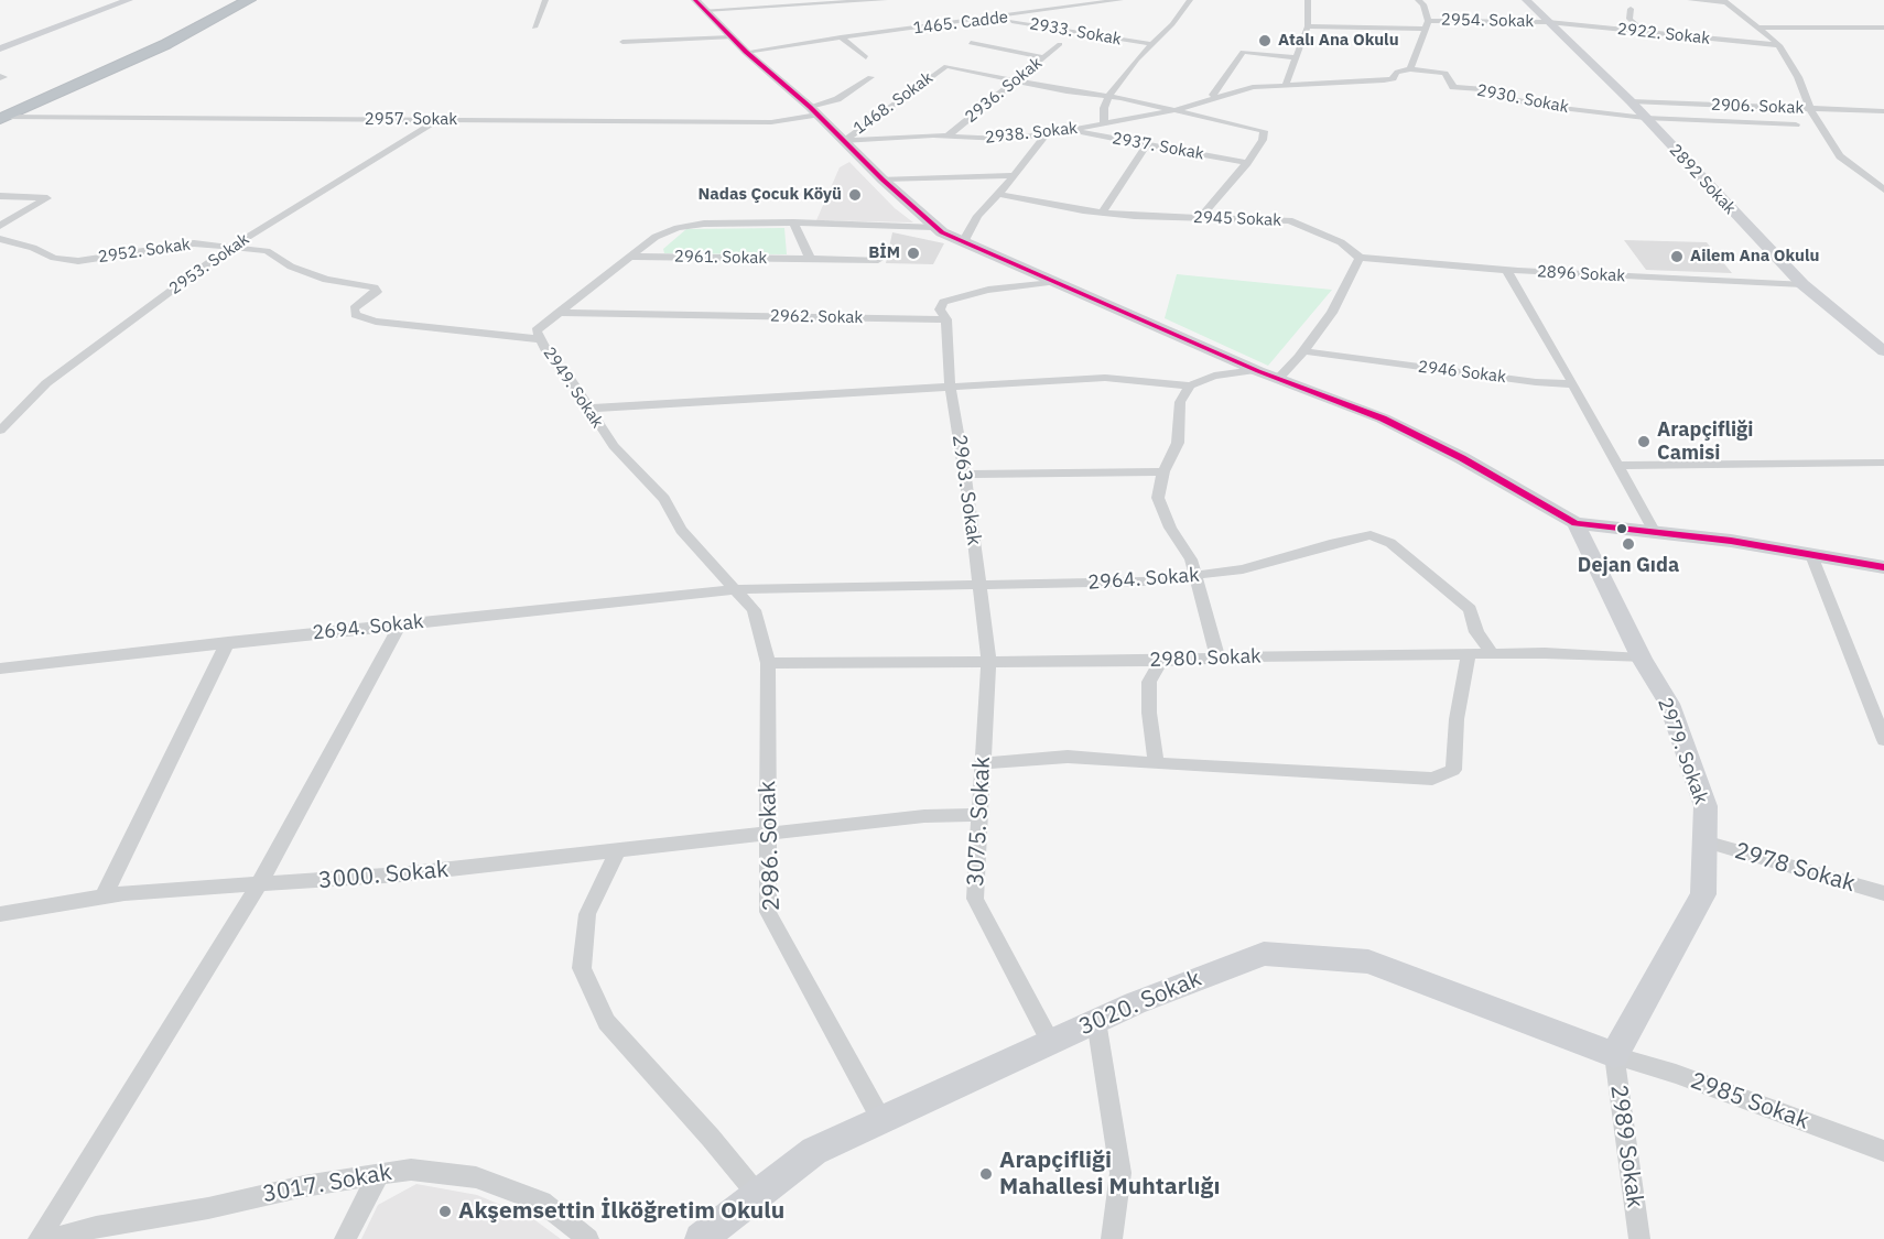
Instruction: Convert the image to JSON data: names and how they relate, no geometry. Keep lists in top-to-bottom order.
{
  "streets": {
    "street": [
      "2954. Sokak",
      "1465. Cadde",
      "2933. Sokak",
      "2922. Sokak",
      "2936. Sokak",
      "2930. Sokak",
      "1468. Sokak",
      "2906. Sokak",
      "2957. Sokak",
      "2938. Sokak",
      "2937. Sokak",
      "2892 Sokak",
      "2945 Sokak",
      "2952. Sokak",
      "2961. Sokak",
      "2953. Sokak",
      "2896 Sokak",
      "2962. Sokak",
      "2946 Sokak",
      "2949. Sokak",
      "2963. Sokak",
      "2964. Sokak",
      "2694. Sokak",
      "2980. Sokak",
      "2979. Sokak",
      "3075. Sokak",
      "2986. Sokak",
      "2978 Sokak",
      "3000. Sokak",
      "3020. Sokak",
      "2985 Sokak",
      "2989 Sokak",
      "3017. Sokak"
    ]
  },
  "crossings": [
    ["2954. Sokak", "2922. Sokak"],
    ["2954. Sokak", "2892 Sokak"],
    ["1465. Cadde", "2933. Sokak"],
    ["2922. Sokak", "2892 Sokak"],
    ["2936. Sokak", "1468. Sokak"],
    ["2936. Sokak", "2938. Sokak"],
    ["2930. Sokak", "2938. Sokak"],
    ["2930. Sokak", "2892 Sokak"],
    ["1468. Sokak", "2938. Sokak"],
    ["2906. Sokak", "2892 Sokak"],
    ["2957. Sokak", "2953. Sokak"],
    ["2938. Sokak", "2937. Sokak"],
    ["2892 Sokak", "2896 Sokak"],
    ["2945 Sokak", "2896 Sokak"],
    ["2952. Sokak", "2953. Sokak"],
    ["2952. Sokak", "2949. Sokak"],
    ["2961. Sokak", "2949. Sokak"],
    ["2962. Sokak", "2949. Sokak"],
    ["2962. Sokak", "2963. Sokak"],
    ["2949. Sokak", "2964. Sokak"],
    ["2949. Sokak", "2694. Sokak"],
    ["2949. Sokak", "2980. Sokak"],
    ["2949. Sokak", "2986. Sokak"],
    ["2963. Sokak", "2964. Sokak"],
    ["2963. Sokak", "2980. Sokak"],
    ["2963. Sokak", "3075. Sokak"],
    ["2964. Sokak", "2694. Sokak"],
    ["2964. Sokak", "2980. Sokak"],
    ["2980. Sokak", "2979. Sokak"],
    ["2980. Sokak", "3075. Sokak"],
    ["2980. Sokak", "2986. Sokak"],
    ["2979. Sokak", "2978 Sokak"],
    ["2979. Sokak", "3020. Sokak"],
    ["2979. Sokak", "2985 Sokak"],
    ["2979. Sokak", "2989 Sokak"],
    ["3075. Sokak", "3000. Sokak"],
    ["3075. Sokak", "3020. Sokak"],
    ["2986. Sokak", "3000. Sokak"],
    ["2986. Sokak", "3020. Sokak"],
    ["3020. Sokak", "2985 Sokak"],
    ["3020. Sokak", "2989 Sokak"],
    ["2985 Sokak", "2989 Sokak"]
  ],
  "places": [
    "Atalı Ana Okulu",
    "Nadas Çocuk Köyü",
    "BİM",
    "Ailem Ana Okulu",
    "Arapçifliği Camisi",
    "Dejan Gıda",
    "Arapçifliği Mahallesi Muhtarlığı",
    "Akşemsettin İlköğretim Okulu"
  ]
}
